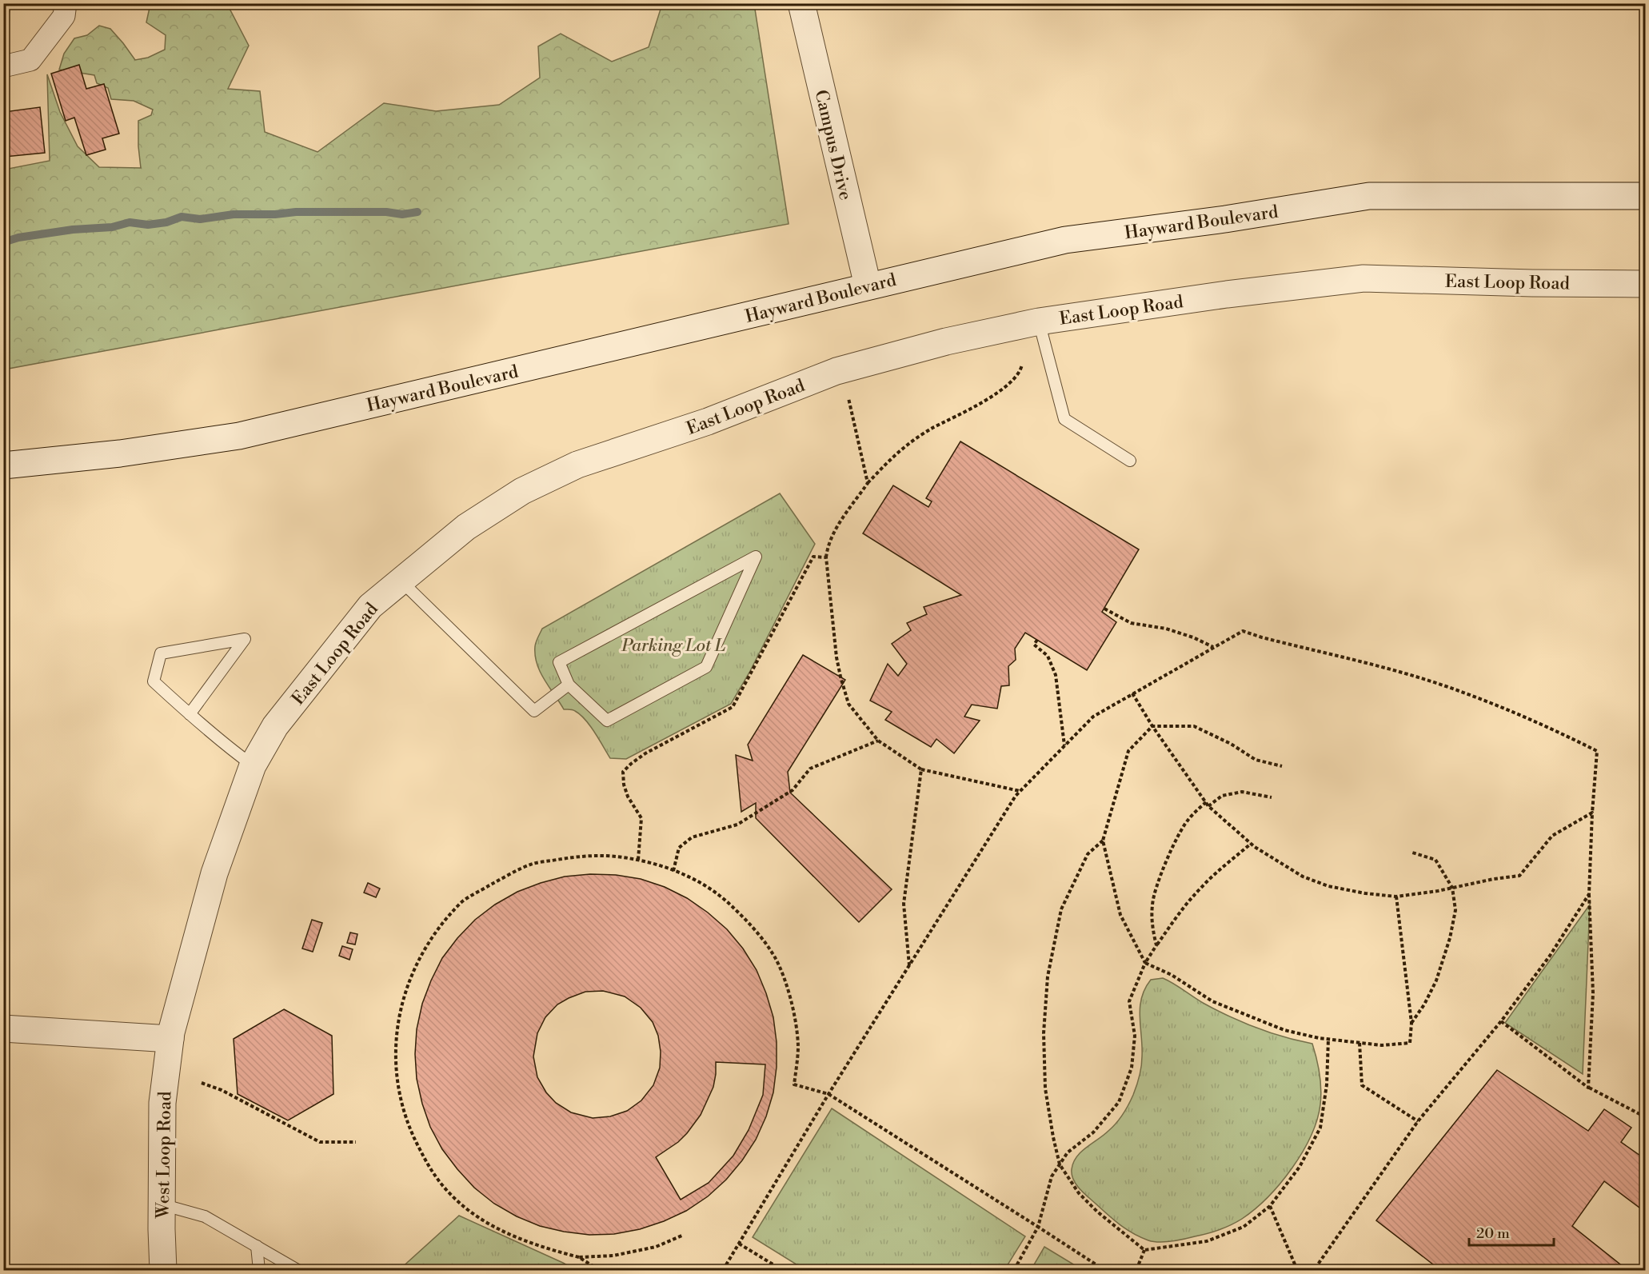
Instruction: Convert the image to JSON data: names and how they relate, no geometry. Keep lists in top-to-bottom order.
{
  "streets": {
    "street": [
      "Campus Drive",
      "Hayward Boulevard",
      "East Loop Road",
      "West Loop Road"
    ]
  },
  "crossings": [
    ["Campus Drive", "Hayward Boulevard"],
    ["East Loop Road", "West Loop Road"]
  ],
  "parks": ["Parking Lot L"],
  "scale_bar": "20 m"
}
